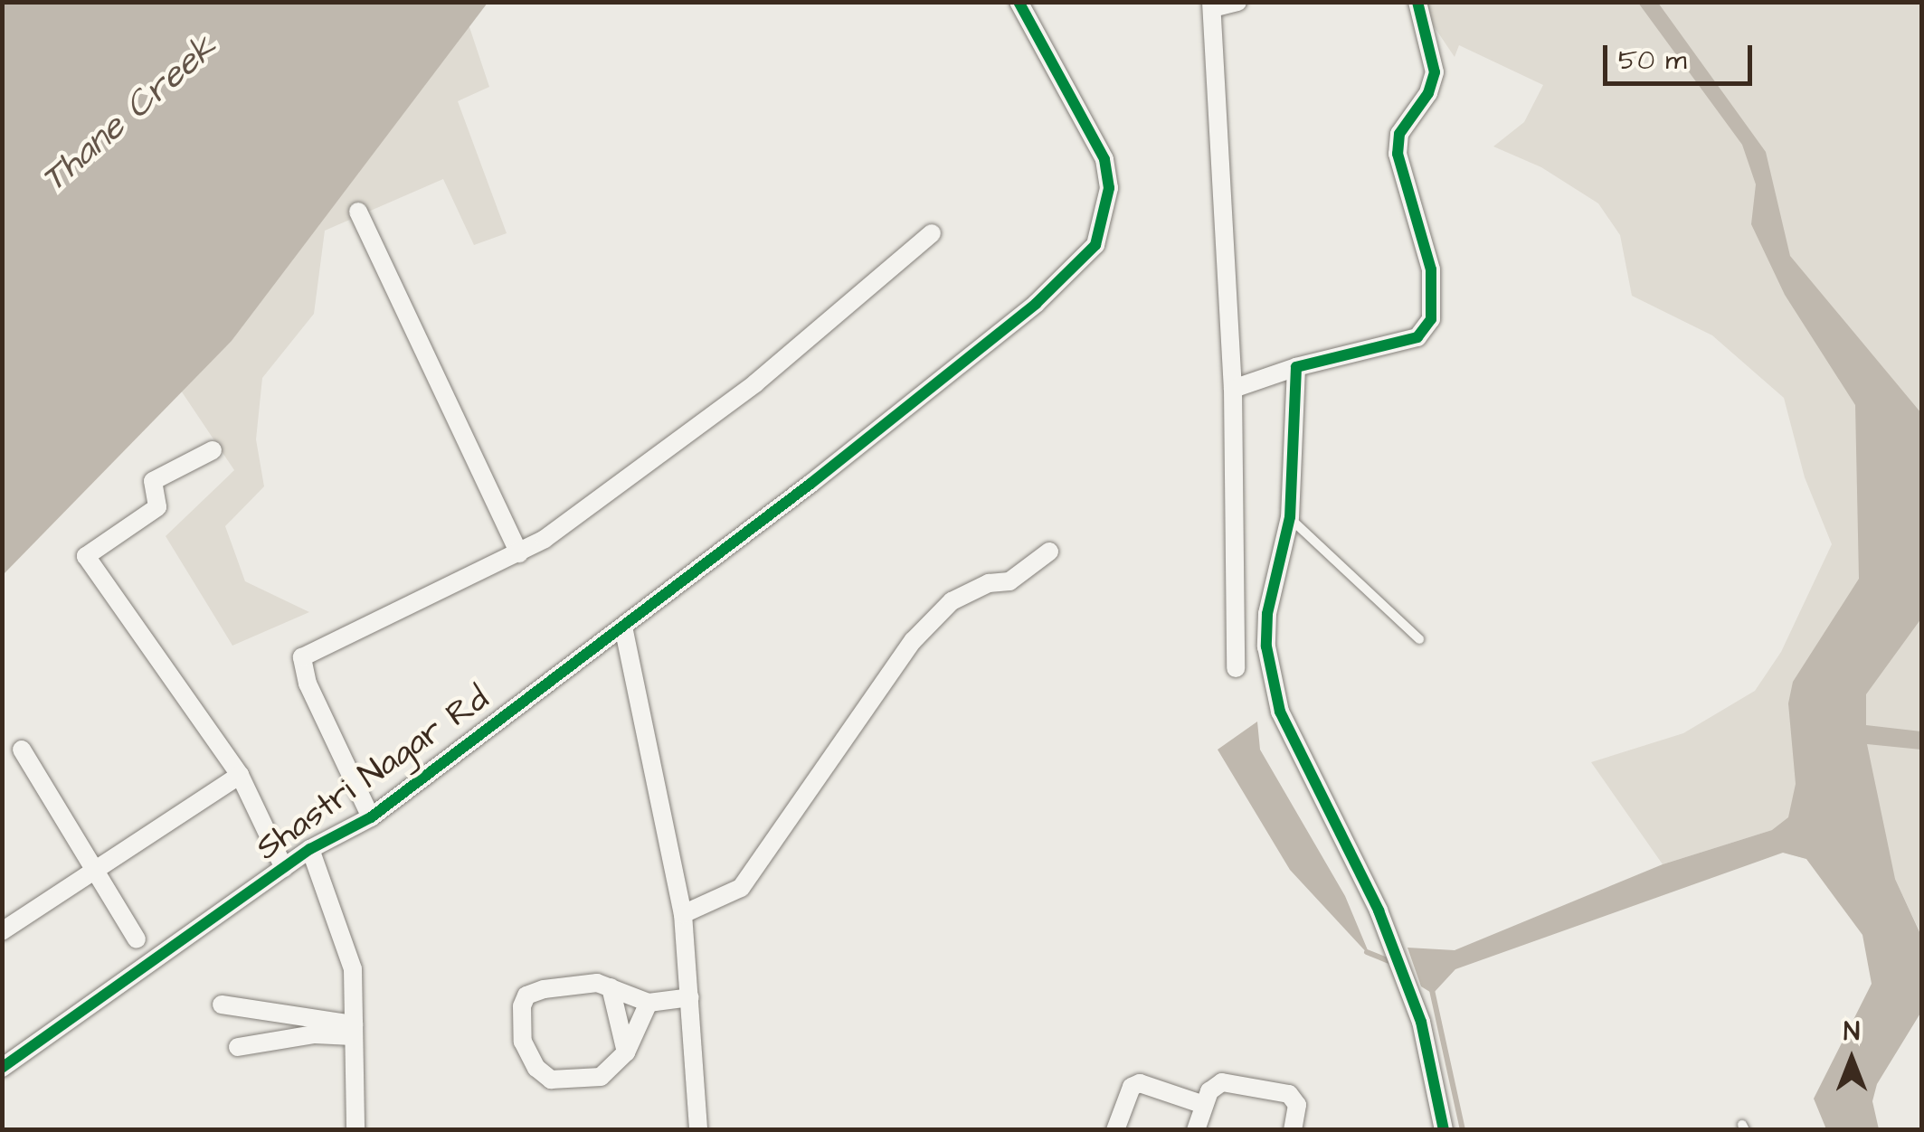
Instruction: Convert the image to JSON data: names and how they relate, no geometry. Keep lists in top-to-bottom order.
{
  "streets": {
    "street": ["Shastri Nagar Rd"]
  },
  "water": ["Thane Creek"],
  "scale_bar": "50 m",
  "north": "top"
}
